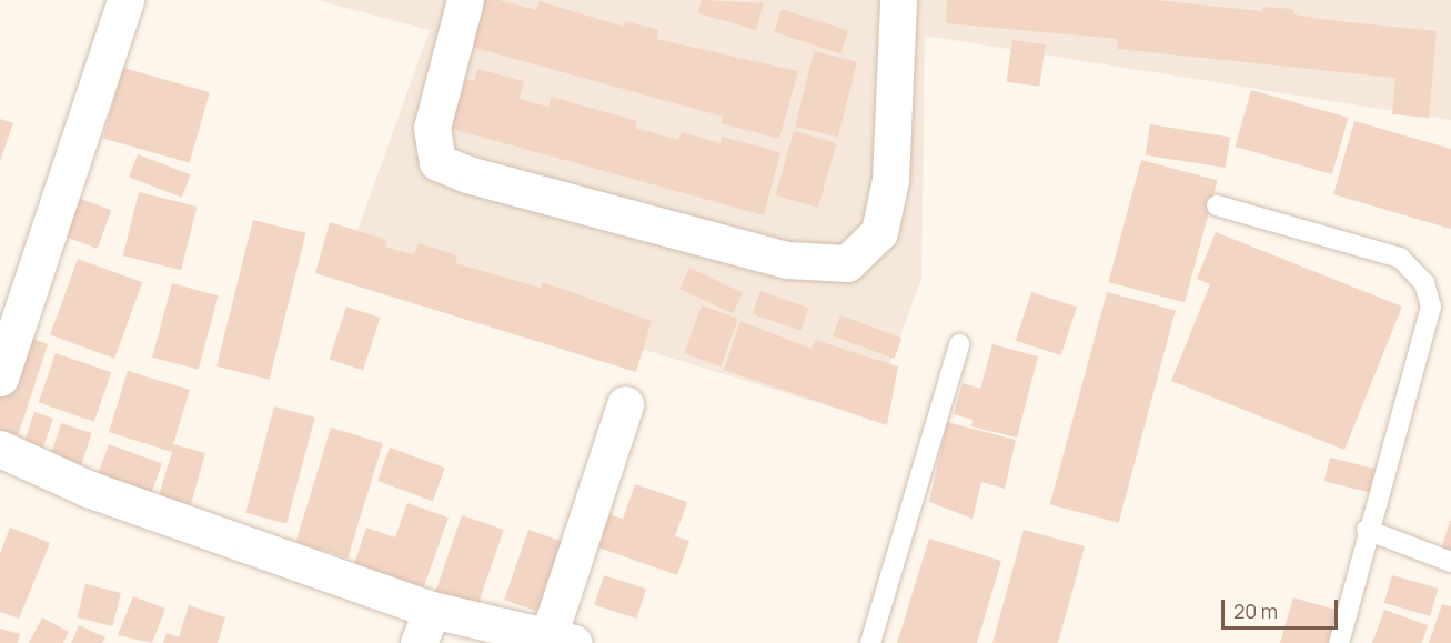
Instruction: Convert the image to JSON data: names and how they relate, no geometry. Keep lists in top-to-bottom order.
{
  "scale_bar": "20 m"
}
